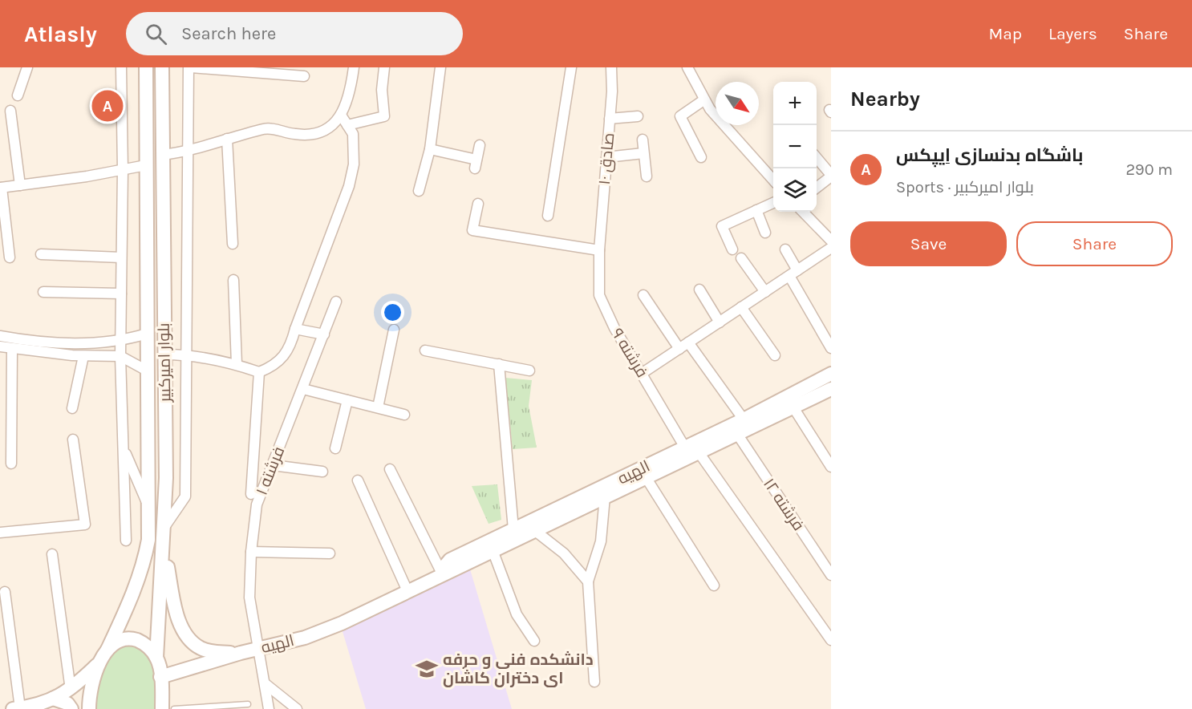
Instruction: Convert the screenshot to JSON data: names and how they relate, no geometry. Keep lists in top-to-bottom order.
{
  "streets": {
    "main road": ["بلوار امیرکبیر", "الهیه"],
    "street": [
      "صادق ۱۰",
      "فرشته ۹",
      "فرشته ۱",
      "فرشته ۱۲"
    ]
  },
  "crossings": [
    ["صادق ۱۰", "فرشته ۹"],
    ["فرشته ۹", "الهیه"],
    ["بلوار امیرکبیر", "الهیه"],
    ["فرشته ۱", "الهیه"],
    ["الهیه", "فرشته ۱۲"]
  ],
  "places": {
    "school or university": ["دانشکده فنی و حرفه ای دختران کاشان"]
  },
  "north": "bottom right",
  "page": {
    "header": "Atlasly",
    "search": "Search here",
    "nav": ["Map", "Layers", "Share"],
    "heading": "Nearby",
    "map_buttons": ["+", "−"],
    "pins": "A",
    "list": [
      {
        "mark": "A",
        "name": "باشگاه بدنسازی اِیپکس",
        "note": "Sports · بلوار امیرکبیر",
        "value": "290 m"
      }
    ],
    "buttons": ["Save", "Share"]
  }
}
